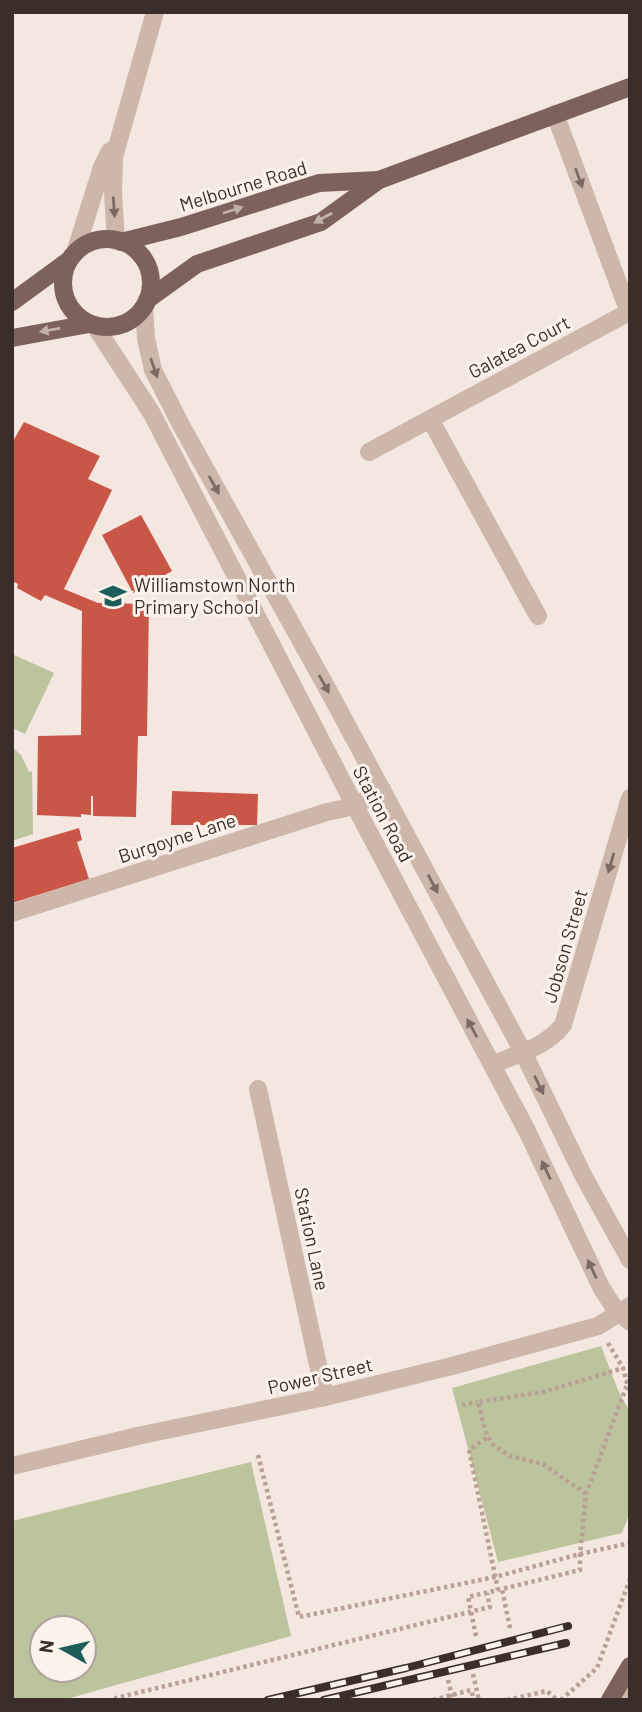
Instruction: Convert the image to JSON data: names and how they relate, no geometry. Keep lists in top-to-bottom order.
{
  "streets": {
    "main road": ["Melbourne Road"],
    "street": [
      "Galatea Court",
      "Station Road",
      "Burgoyne Lane",
      "Jobson Street",
      "Station Lane",
      "Power Street"
    ]
  },
  "crossings": [
    ["Melbourne Road", "Station Road"],
    ["Station Road", "Burgoyne Lane"],
    ["Station Road", "Jobson Street"],
    ["Station Road", "Power Street"],
    ["Station Lane", "Power Street"]
  ],
  "one_way": ["Jobson Street"],
  "places": {
    "school or university": ["Williamstown North Primary School"]
  },
  "north": "left"
}
